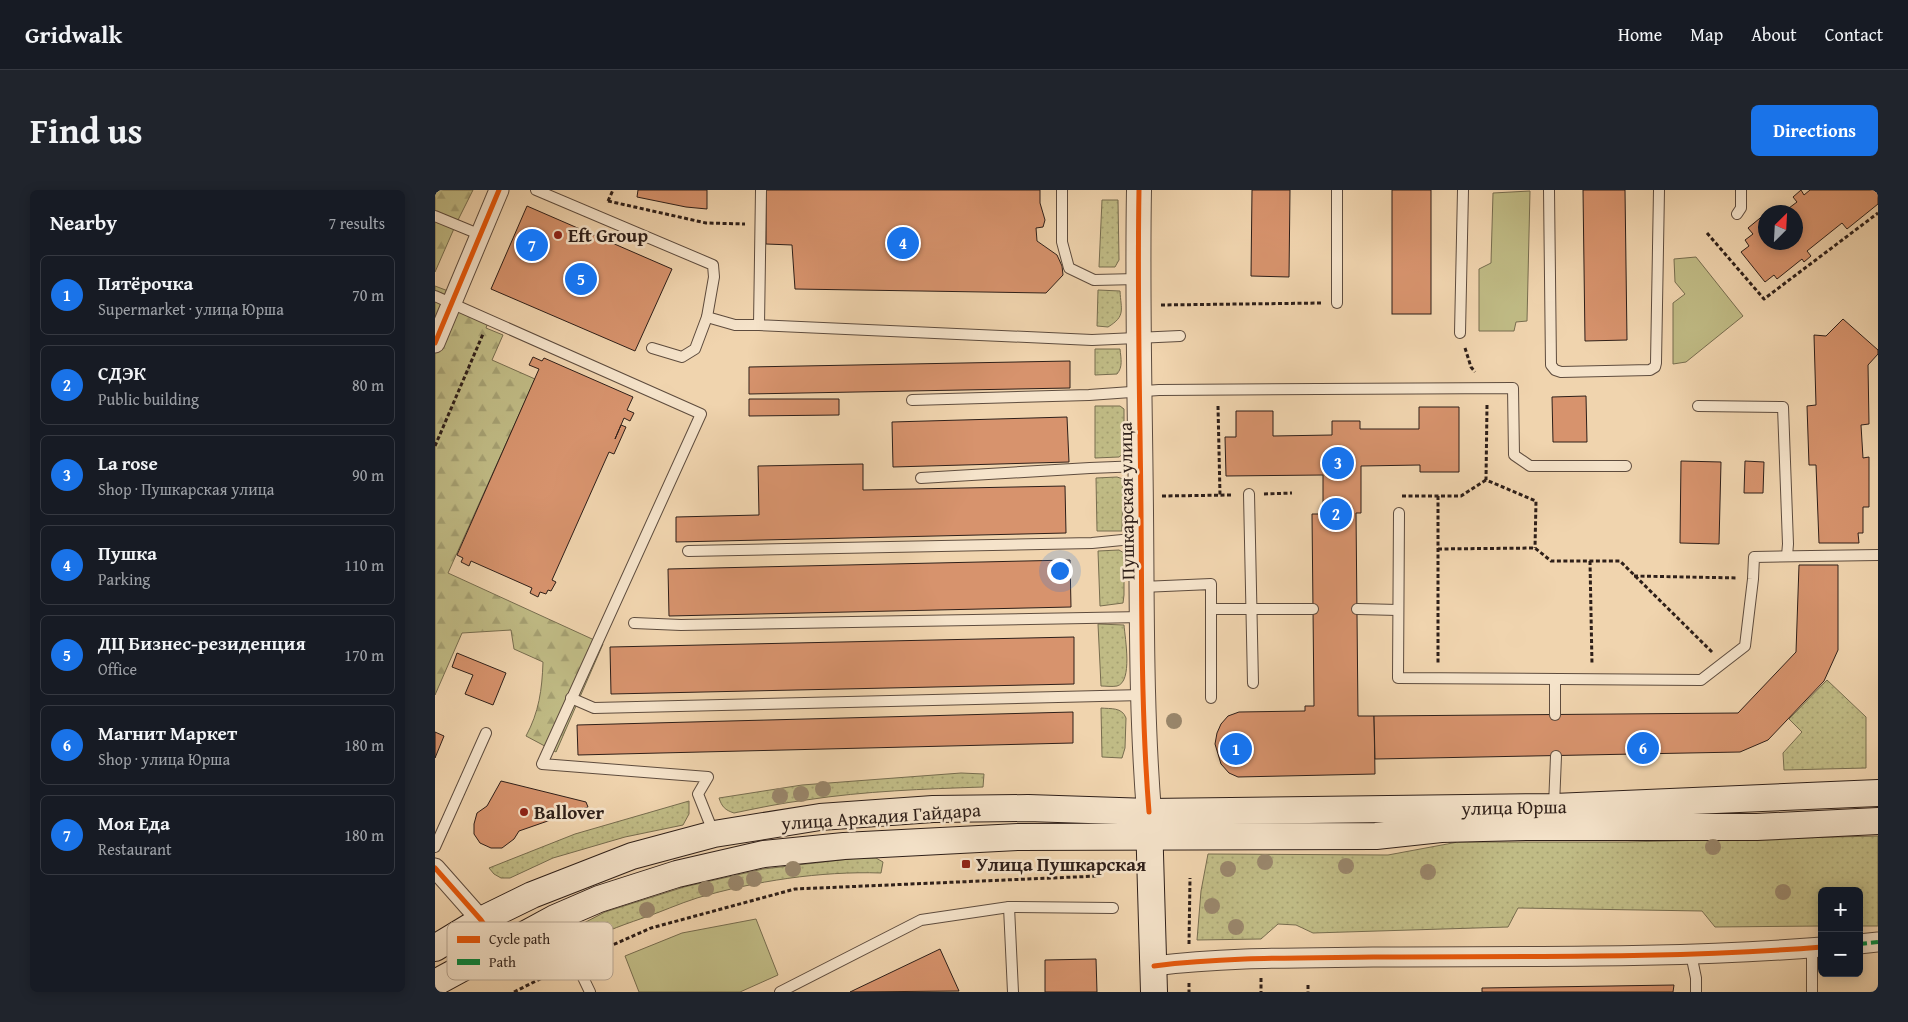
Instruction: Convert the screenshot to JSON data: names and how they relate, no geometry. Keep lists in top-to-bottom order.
{
  "streets": {
    "main road": ["Пушкарская улица", "улица Юрша", "улица Аркадия Гайдара"]
  },
  "crossings": [
    ["Пушкарская улица", "улица Юрша"],
    ["Пушкарская улица", "улица Аркадия Гайдара"],
    ["улица Юрша", "улица Аркадия Гайдара"]
  ],
  "places": {
    "other": ["Eft Group", "Ballover"],
    "transit": ["Улица Пушкарская"]
  },
  "legend": ["Cycle path", "Path"],
  "north": "top right",
  "page": {
    "header": "Gridwalk",
    "nav": [
      "Home",
      "Map",
      "About",
      "Contact"
    ],
    "title": "Find us",
    "buttons": "Directions",
    "heading": ["Nearby", "7 results"],
    "pins": [
      "4",
      "7",
      "5",
      "3",
      "2",
      "6",
      "1"
    ],
    "list": [
      {
        "mark": "1",
        "name": "Пятёрочка",
        "note": "Supermarket · улица Юрша",
        "value": "70 m"
      },
      {
        "mark": "2",
        "name": "СДЭК",
        "note": "Public building",
        "value": "80 m"
      },
      {
        "mark": "3",
        "name": "La rose",
        "note": "Shop · Пушкарская улица",
        "value": "90 m"
      },
      {
        "mark": "4",
        "name": "Пушка",
        "note": "Parking",
        "value": "110 m"
      },
      {
        "mark": "5",
        "name": "ДЦ Бизнес-резиденция",
        "note": "Office",
        "value": "170 m"
      },
      {
        "mark": "6",
        "name": "Магнит Маркет",
        "note": "Shop · улица Юрша",
        "value": "180 m"
      },
      {
        "mark": "7",
        "name": "Моя Еда",
        "note": "Restaurant",
        "value": "180 m"
      }
    ],
    "map_buttons": ["+", "−"]
  }
}
